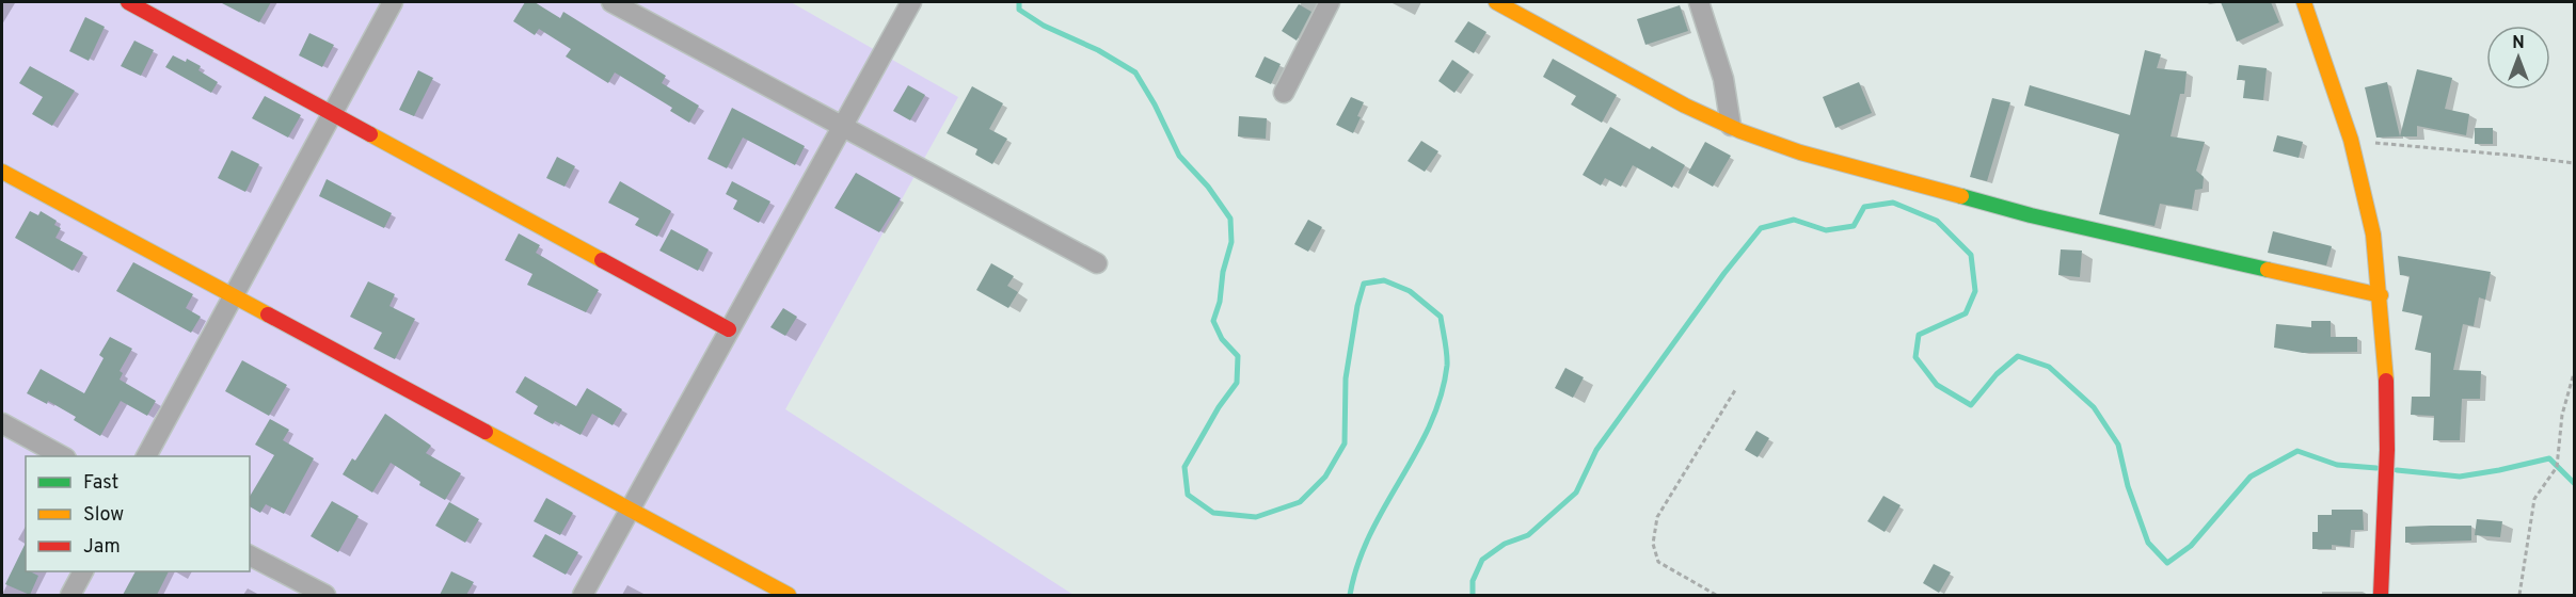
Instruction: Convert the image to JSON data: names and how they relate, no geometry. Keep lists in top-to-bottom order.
{
  "legend": ["Fast", "Slow", "Jam"],
  "north": "top"
}
